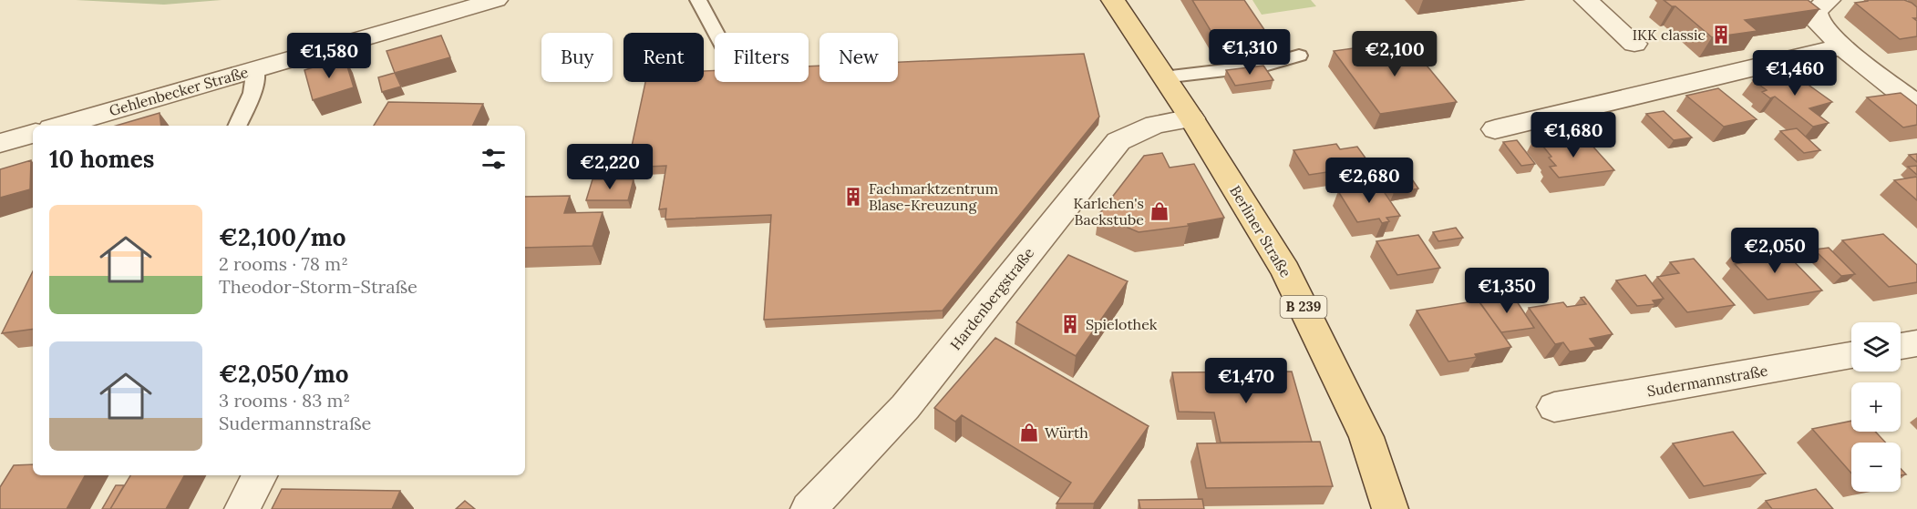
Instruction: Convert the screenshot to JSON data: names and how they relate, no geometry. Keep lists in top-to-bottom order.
{
  "streets": {
    "main road": ["Berliner Straße", "B 239"],
    "street": ["Gehlenbecker Straße", "Hardenbergstraße", "Sudermannstraße"]
  },
  "crossings": [
    ["Berliner Straße", "Hardenbergstraße"]
  ],
  "places": {
    "building": ["IKK classic", "Fachmarktzentrum Blase-Kreuzung", "Spielothek"],
    "shop": ["Karlchen's Backstube", "Würth"]
  },
  "page": {
    "price": [
      "€1,310",
      "€2,100",
      "€1,580",
      "€1,460",
      "€1,680",
      "€2,220",
      "€2,680",
      "€2,050",
      "€1,350",
      "€1,470"
    ],
    "chip": [
      "Buy",
      "Rent",
      "Filters",
      "New"
    ],
    "heading": "10 homes",
    "list": [
      {
        "name": "€2,100/mo",
        "note": "2 rooms · 78 m² · Theodor-Storm-Straße"
      },
      {
        "name": "€2,050/mo",
        "note": "3 rooms · 83 m² · Sudermannstraße"
      }
    ],
    "map_buttons": ["+", "−"]
  }
}
